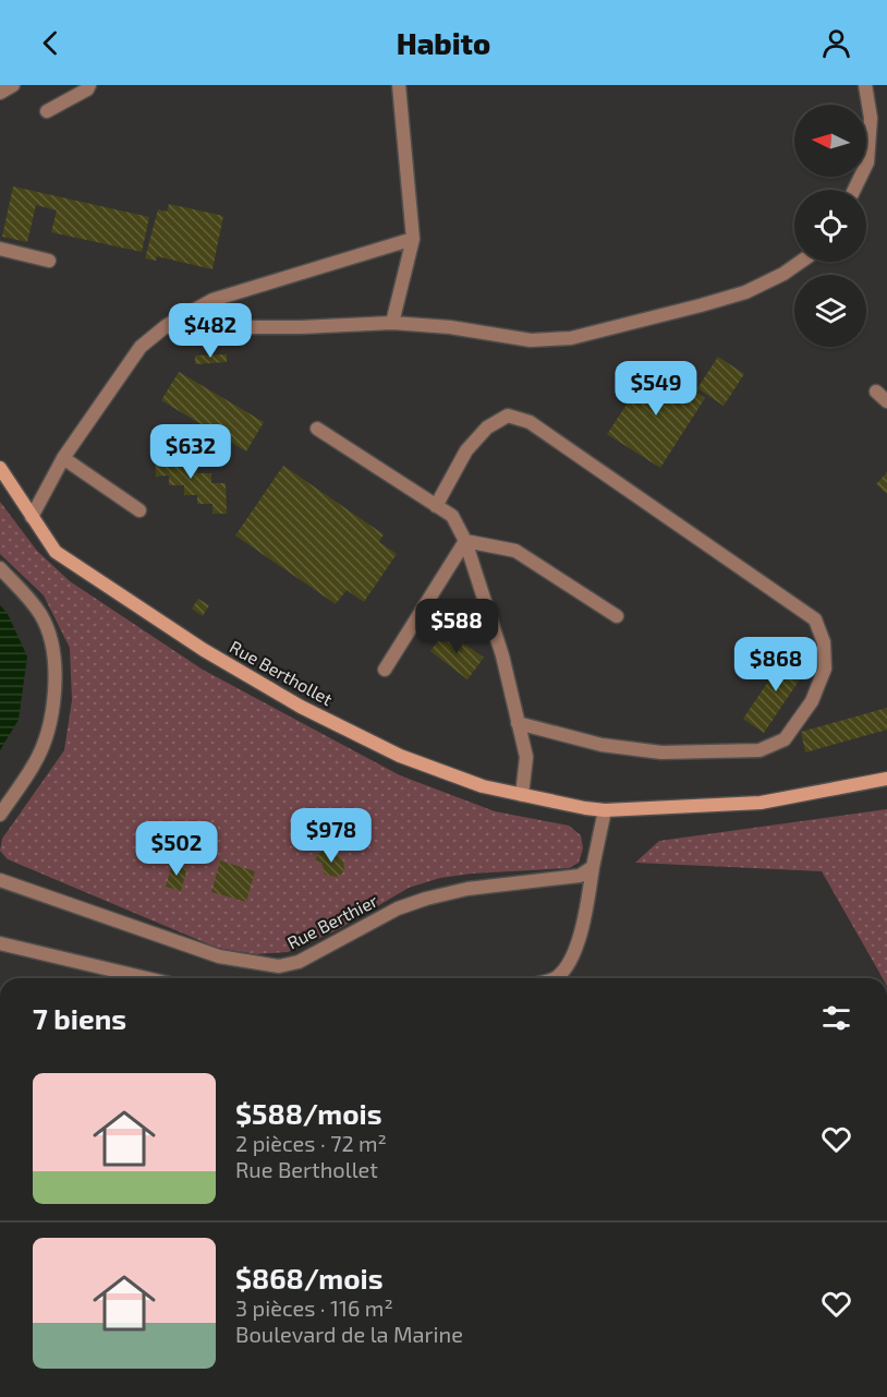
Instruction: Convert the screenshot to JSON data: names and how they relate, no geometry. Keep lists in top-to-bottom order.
{
  "streets": {
    "main road": ["Rue Berthollet"],
    "lane": ["Rue Berthier"]
  },
  "north": "left",
  "page": {
    "header": "Habito",
    "price": [
      "$482",
      "$549",
      "$632",
      "$588",
      "$868",
      "$978",
      "$502"
    ],
    "heading": "7 biens",
    "list": [
      {
        "name": "$588/mois",
        "note": "2 pièces · 72 m² · Rue Berthollet"
      },
      {
        "name": "$868/mois",
        "note": "3 pièces · 116 m² · Boulevard de la Marine"
      }
    ]
  }
}
